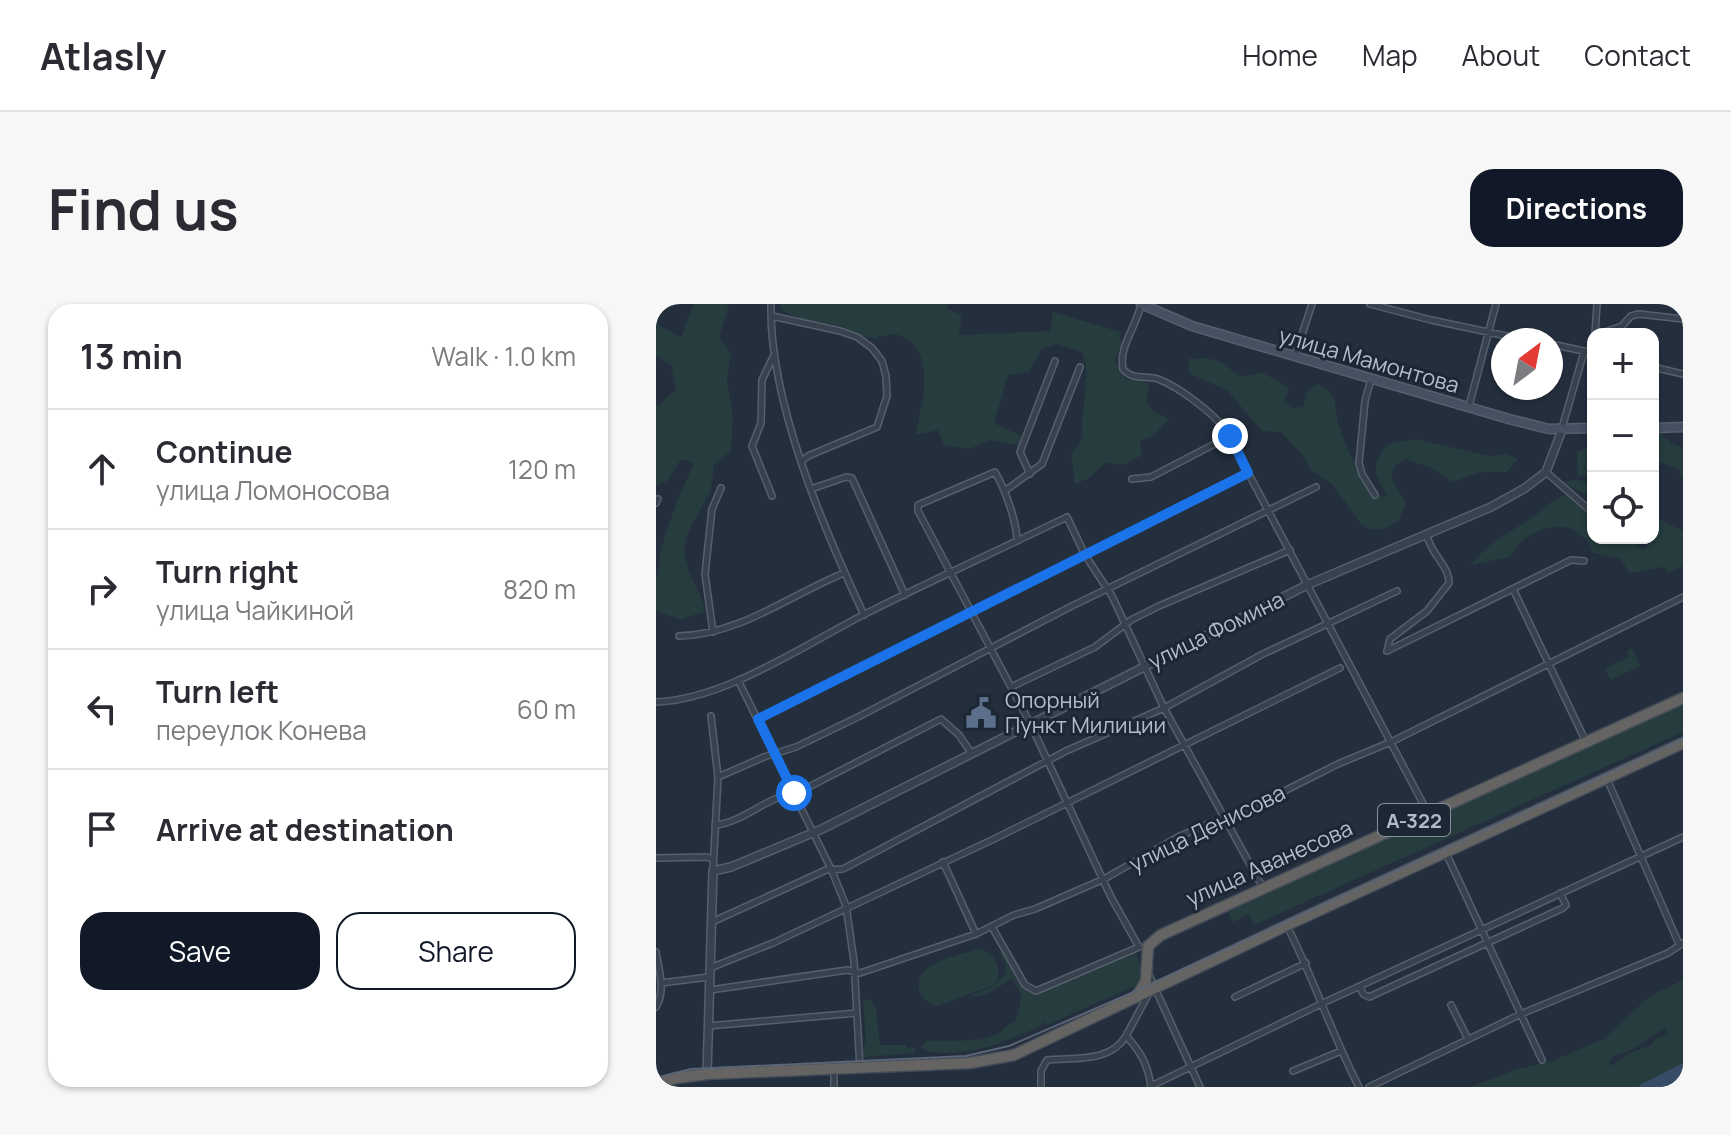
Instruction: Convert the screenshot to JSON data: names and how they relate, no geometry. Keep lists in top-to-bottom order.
{
  "streets": {
    "highway": ["А-322", "улица Аванесова"],
    "main road": ["улица Мамонтова"],
    "street": ["улица Фомина", "улица Денисова"]
  },
  "places": {
    "public building": ["Опорный Пункт Милиции"]
  },
  "north": "top right",
  "page": {
    "header": "Atlasly",
    "nav": [
      "Home",
      "Map",
      "About",
      "Contact"
    ],
    "buttons": [
      "Directions",
      ["Save", "Share"]
    ],
    "title": "Find us",
    "heading": ["13 min", "Walk · 1.0 km"],
    "map_buttons": ["+", "−"],
    "list": [
      ["Continue", "улица Ломоносова", "120 m"],
      ["Turn right", "улица Чайкиной", "820 m"],
      ["Turn left", "переулок Конева", "60 m"],
      "Arrive at destination"
    ]
  }
}
